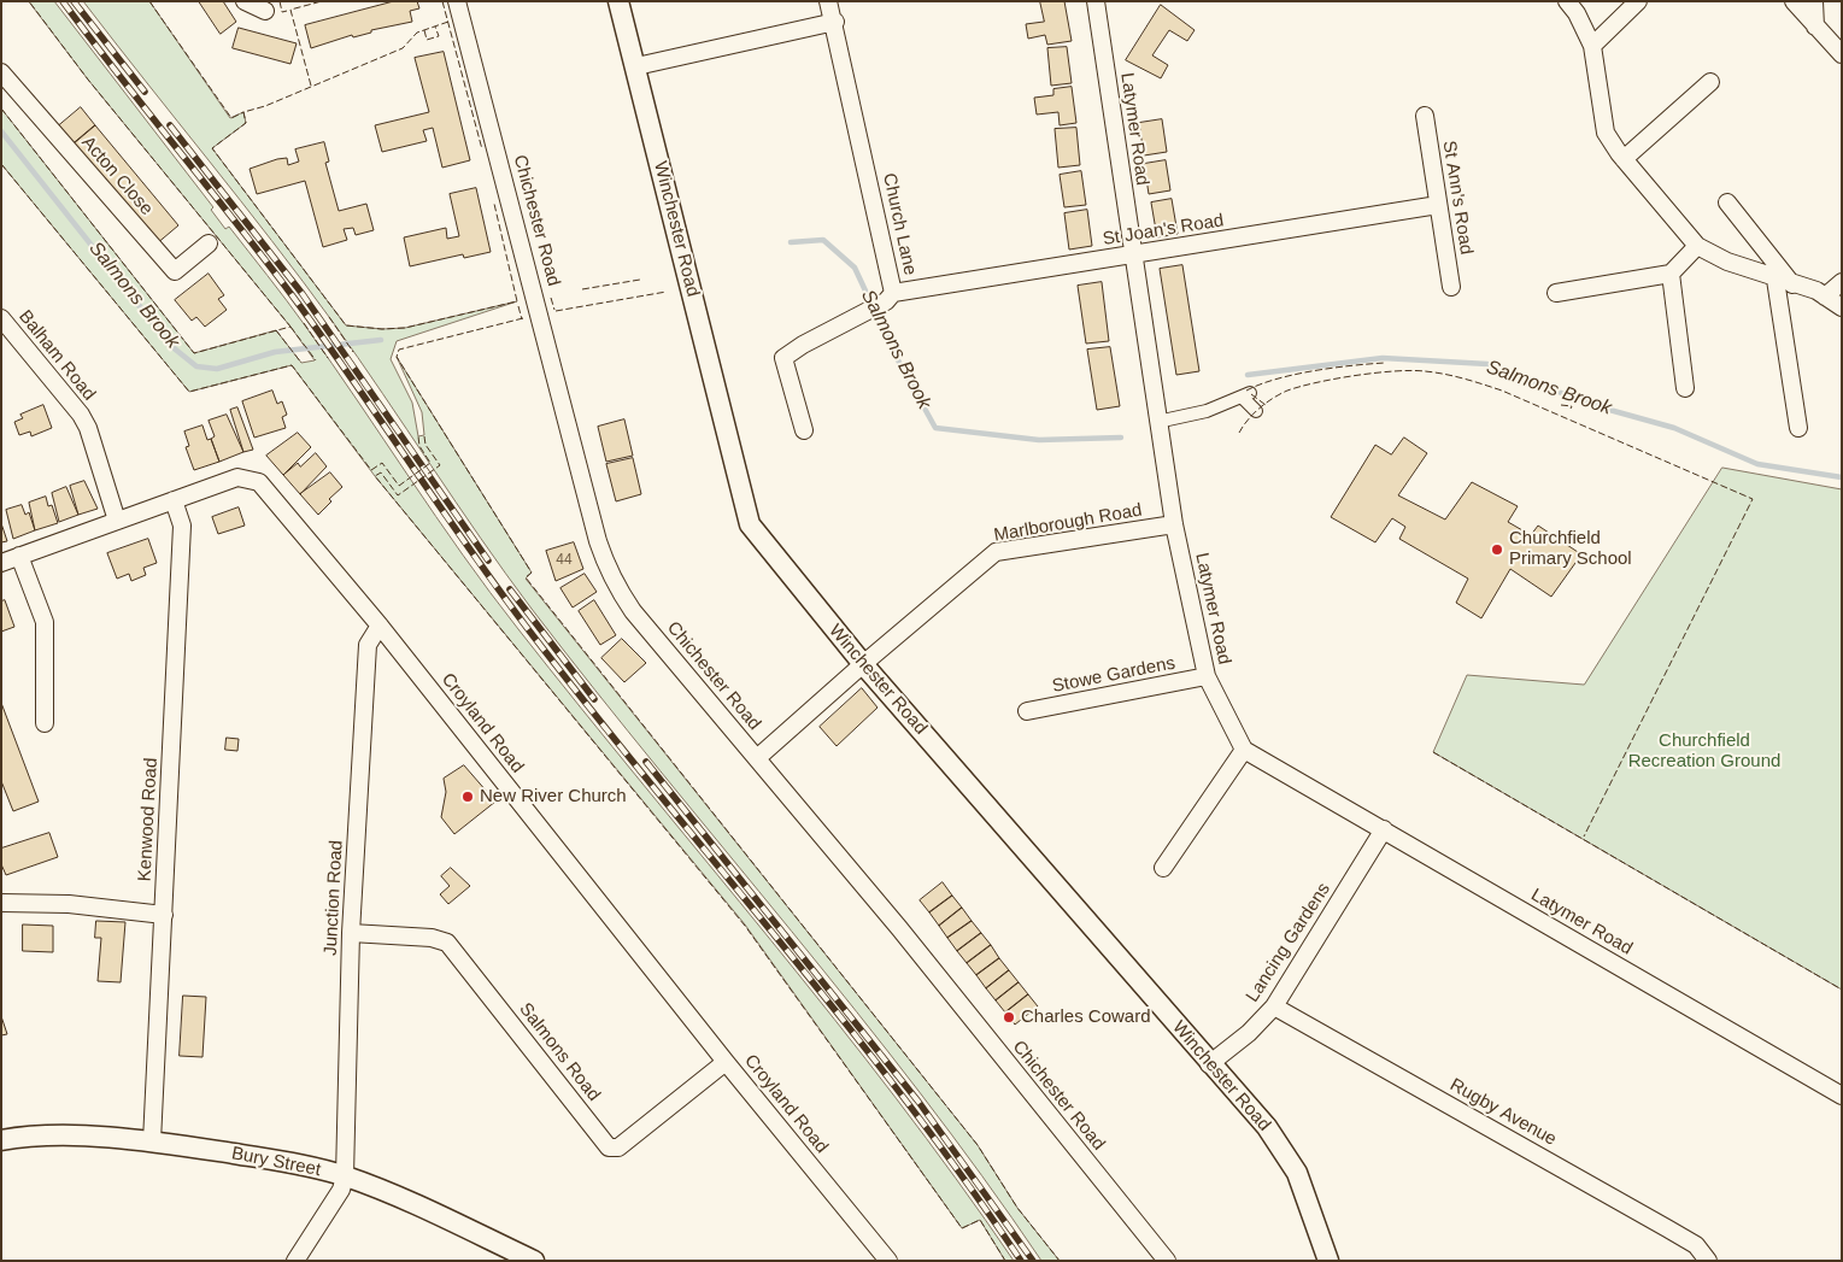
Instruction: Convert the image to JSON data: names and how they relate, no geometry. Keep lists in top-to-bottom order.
{
  "streets": {
    "street": [
      "Latymer Road",
      "Acton Close",
      "St Ann's Road",
      "Chichester Road",
      "Church Lane",
      "Winchester Road",
      "St Joan's Road",
      "Balham Road",
      "Marlborough Road",
      "Stowe Gardens",
      "Croyland Road",
      "Kenwood Road",
      "Junction Road",
      "Lancing Gardens",
      "Salmons Road",
      "Rugby Avenue",
      "Bury Street"
    ]
  },
  "crossings": [
    ["Latymer Road", "St Joan's Road"],
    ["Latymer Road", "Marlborough Road"],
    ["Latymer Road", "Stowe Gardens"],
    ["Latymer Road", "Lancing Gardens"],
    ["St Ann's Road", "St Joan's Road"],
    ["Chichester Road", "Marlborough Road"],
    ["Church Lane", "St Joan's Road"],
    ["Winchester Road", "Marlborough Road"],
    ["Winchester Road", "Lancing Gardens"],
    ["Balham Road", "Croyland Road"],
    ["Croyland Road", "Kenwood Road"],
    ["Croyland Road", "Junction Road"],
    ["Croyland Road", "Salmons Road"],
    ["Kenwood Road", "Bury Street"],
    ["Junction Road", "Salmons Road"],
    ["Junction Road", "Bury Street"],
    ["Lancing Gardens", "Rugby Avenue"]
  ],
  "water": ["Salmons Brook"],
  "parks": ["Churchfield Recreation Ground"],
  "places": ["Churchfield Primary School", "New River Church", "Charles Coward"],
  "house_numbers": ["44"]
}
